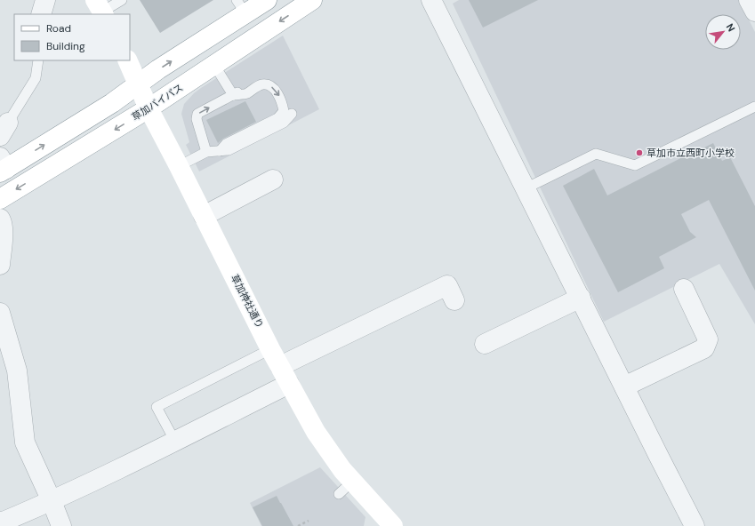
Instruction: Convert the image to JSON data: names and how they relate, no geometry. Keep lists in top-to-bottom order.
{
  "streets": {
    "main road": ["草加バイパス", "草加神社通り"]
  },
  "crossings": [
    ["草加バイパス", "草加神社通り"]
  ],
  "places": ["草加市立西町小学校"],
  "legend": ["Road", "Building"],
  "north": "top right"
}
